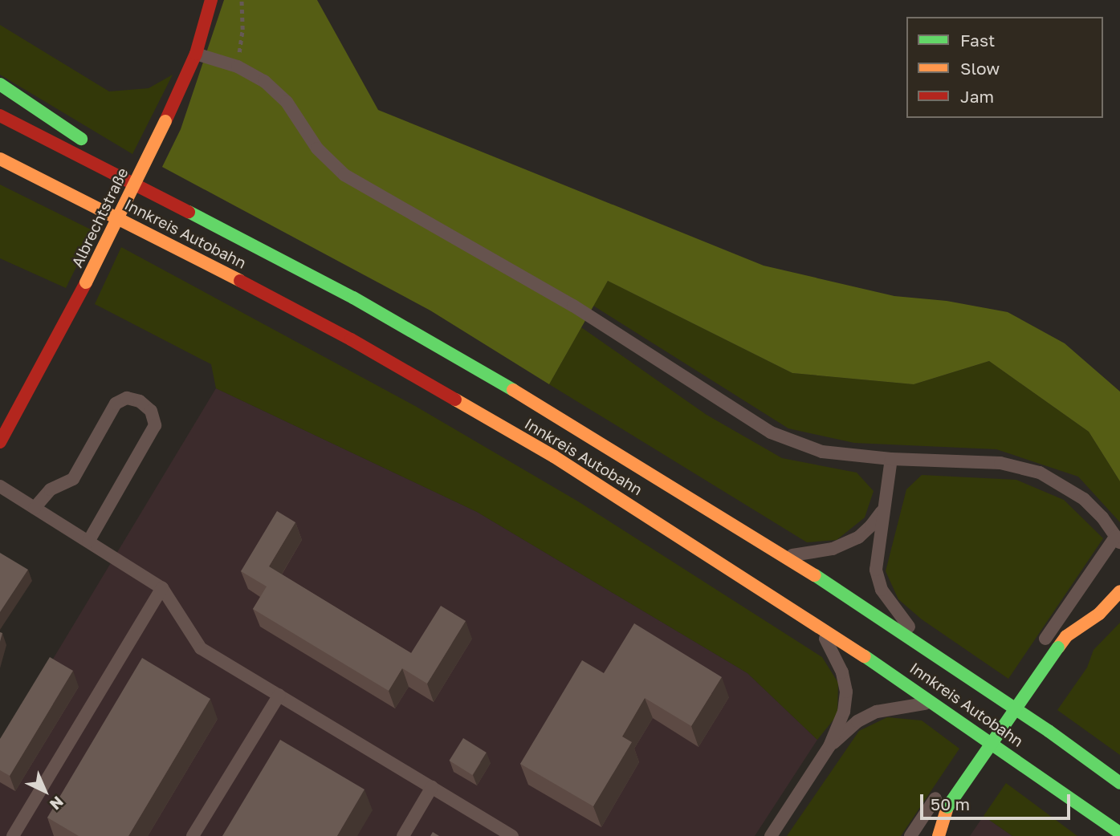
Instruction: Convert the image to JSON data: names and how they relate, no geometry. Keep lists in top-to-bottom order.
{
  "streets": {
    "main road": ["Albrechtstraße", "Innkreis Autobahn"]
  },
  "legend": ["Fast", "Slow", "Jam"],
  "scale_bar": "50 m",
  "north": "bottom right"
}
